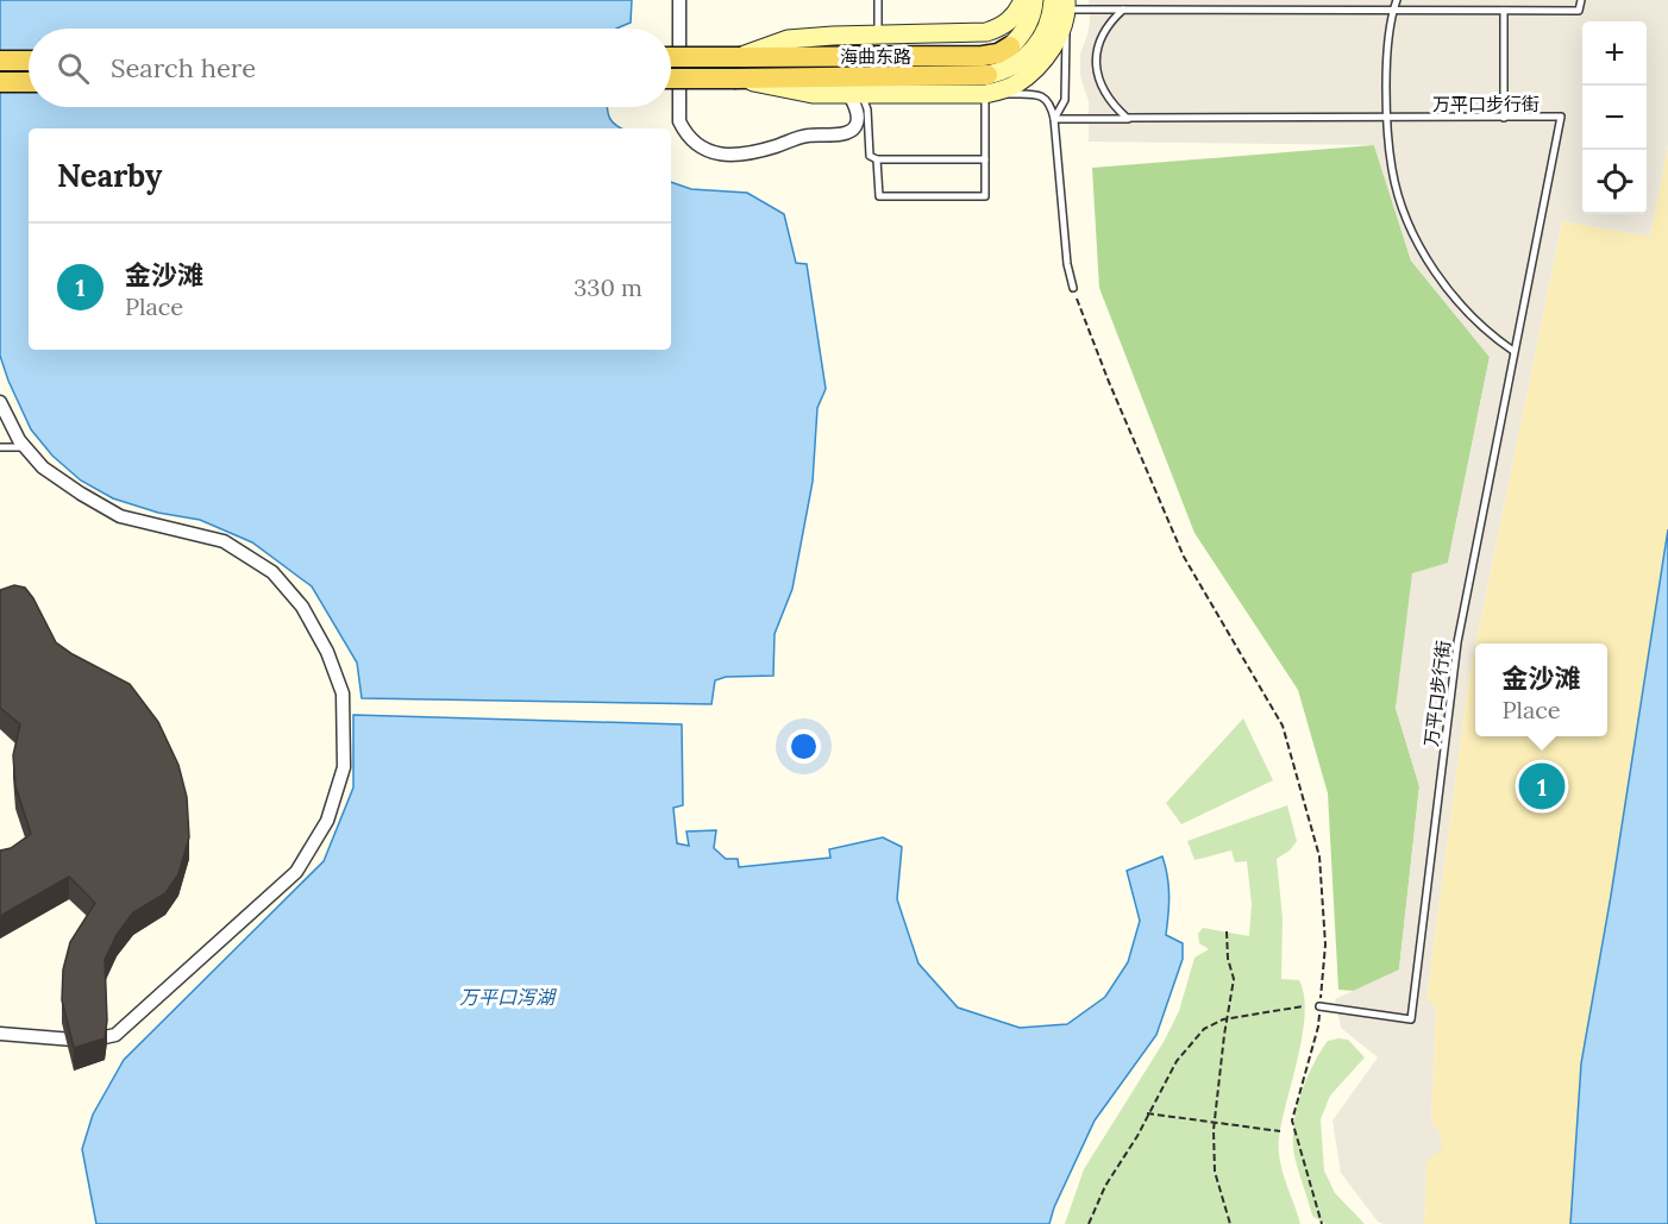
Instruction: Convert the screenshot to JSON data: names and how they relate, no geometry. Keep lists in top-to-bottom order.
{
  "streets": {
    "main road": ["海曲东路"],
    "lane": ["万平口步行街"]
  },
  "water": ["万平口泻湖"],
  "page": {
    "map_buttons": ["+", "−"],
    "search": "Search here",
    "heading": "Nearby",
    "list": [
      {
        "mark": "1",
        "name": "金沙滩",
        "note": "Place",
        "value": "330 m"
      }
    ],
    "popup": ["金沙滩", "Place"],
    "pins": "1"
  }
}
